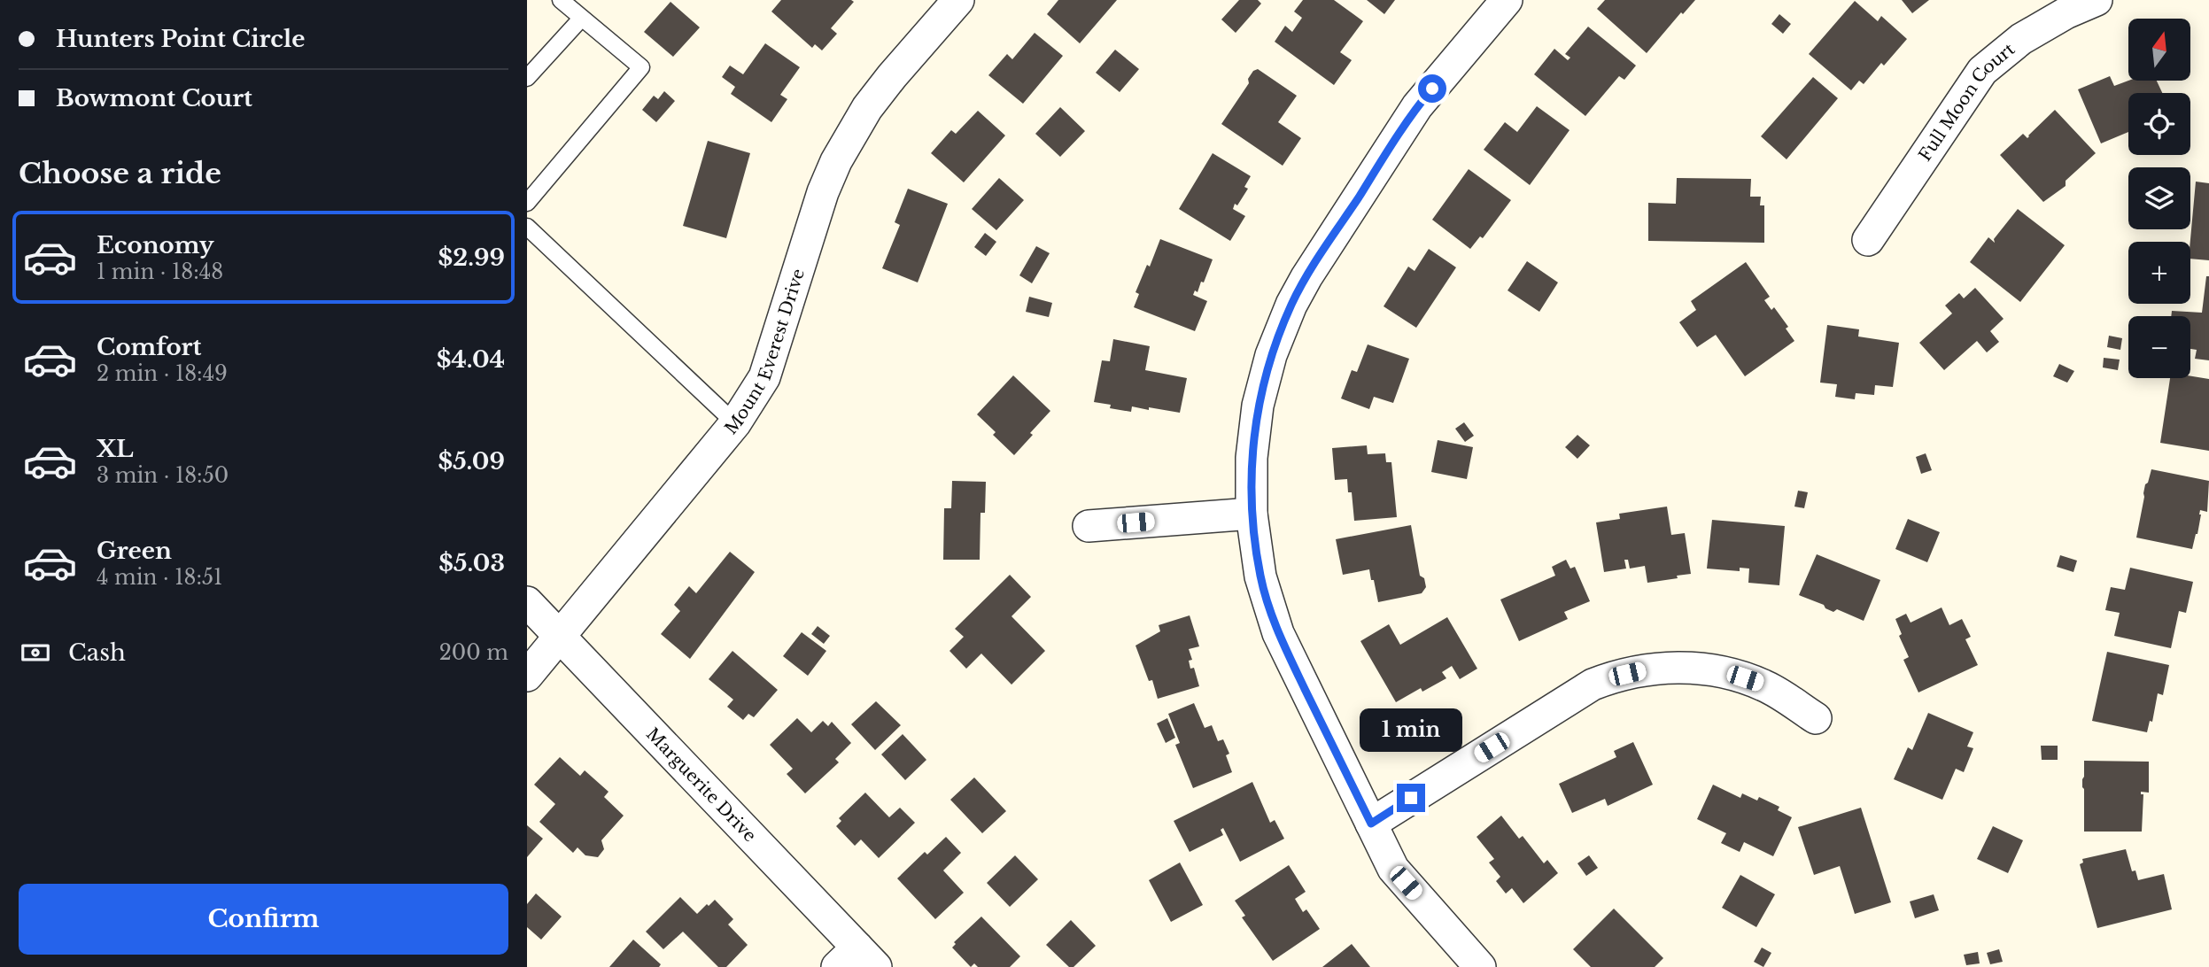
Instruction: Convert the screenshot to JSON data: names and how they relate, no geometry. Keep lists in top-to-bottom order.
{
  "streets": {
    "street": ["Full Moon Court", "Mount Everest Drive", "Marguerite Drive"]
  },
  "crossings": [
    ["Mount Everest Drive", "Marguerite Drive"]
  ],
  "north": "top",
  "page": {
    "banner": ["Hunters Point Circle", "Bowmont Court"],
    "map_buttons": ["+", "−"],
    "heading": "Choose a ride",
    "list": [
      {
        "name": "Economy",
        "note": "1 min · 18:48",
        "value": "$2.99"
      },
      {
        "name": "Comfort",
        "note": "2 min · 18:49",
        "value": "$4.04"
      },
      {
        "name": "XL",
        "note": "3 min · 18:50",
        "value": "$5.09"
      },
      {
        "name": "Green",
        "note": "4 min · 18:51",
        "value": "$5.03"
      }
    ],
    "pay": ["Cash", "200 m"],
    "bubble": "1 min",
    "buttons": "Confirm"
  }
}
